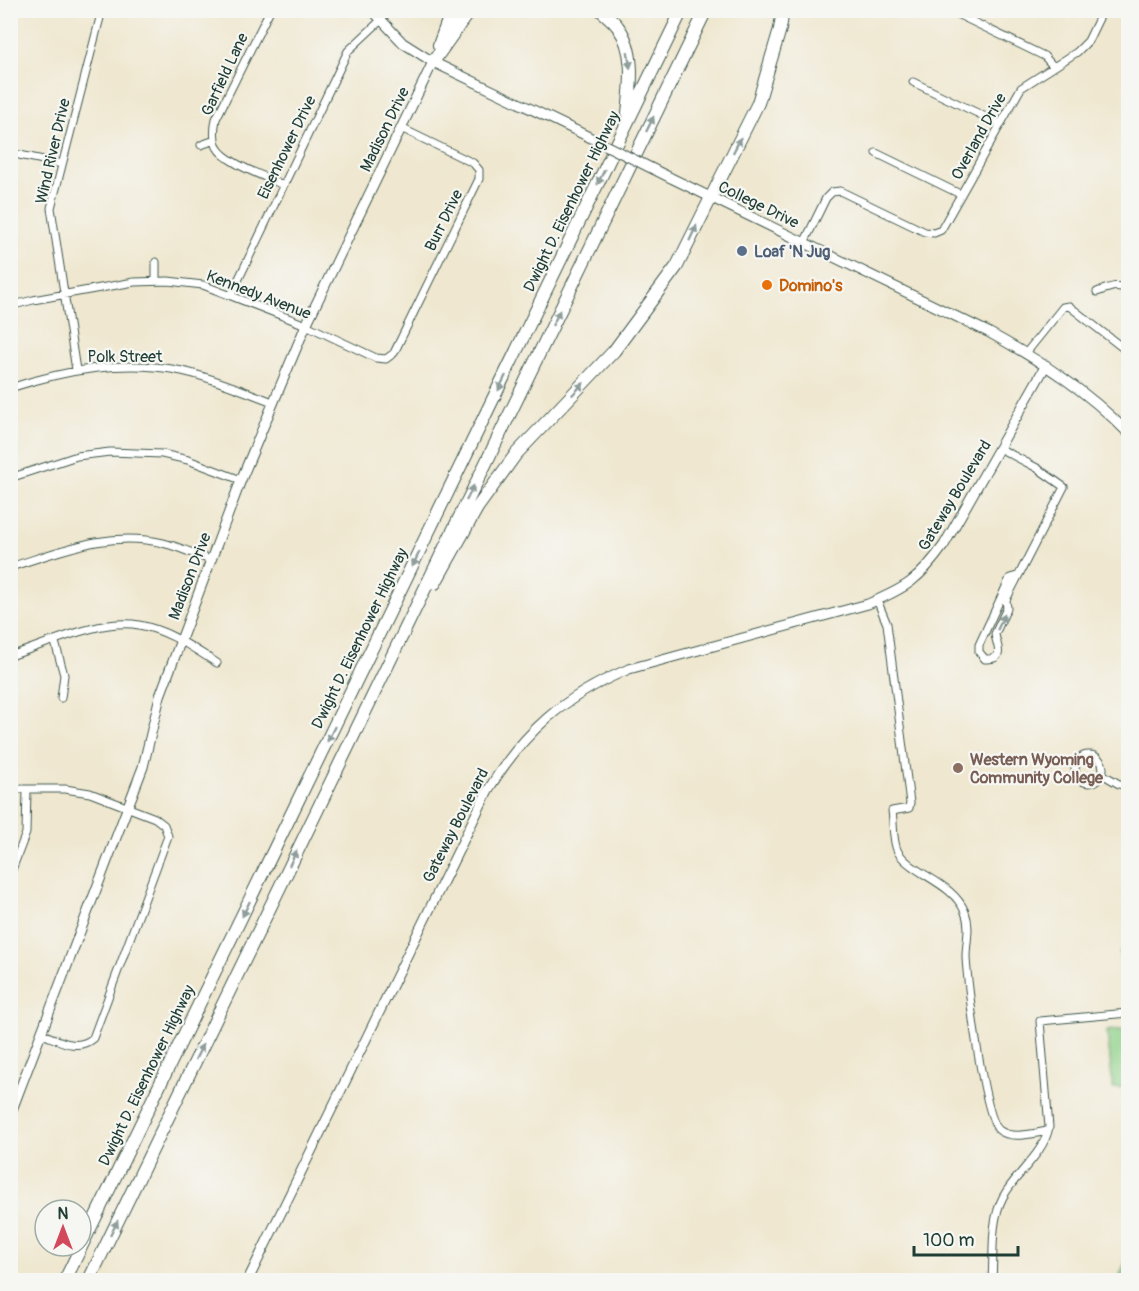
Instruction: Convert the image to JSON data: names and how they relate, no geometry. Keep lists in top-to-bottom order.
{
  "streets": {
    "highway": ["Dwight D. Eisenhower Highway"],
    "main road": ["Madison Drive", "College Drive", "Gateway Boulevard"],
    "street": [
      "Garfield Lane",
      "Overland Drive",
      "Eisenhower Drive",
      "Wind River Drive",
      "Burr Drive",
      "Kennedy Avenue",
      "Polk Street"
    ]
  },
  "crossings": [
    ["Garfield Lane", "Eisenhower Drive"],
    ["Madison Drive", "College Drive"],
    ["Madison Drive", "Burr Drive"],
    ["Madison Drive", "Kennedy Avenue"],
    ["Madison Drive", "Polk Street"],
    ["Overland Drive", "College Drive"],
    ["Eisenhower Drive", "College Drive"],
    ["Eisenhower Drive", "Kennedy Avenue"],
    ["Wind River Drive", "Kennedy Avenue"],
    ["Wind River Drive", "Polk Street"],
    ["College Drive", "Gateway Boulevard"],
    ["Burr Drive", "Kennedy Avenue"]
  ],
  "places": ["Loaf 'N Jug", "Domino's", "Western Wyoming Community College"],
  "scale_bar": "100 m",
  "north": "top"
}
